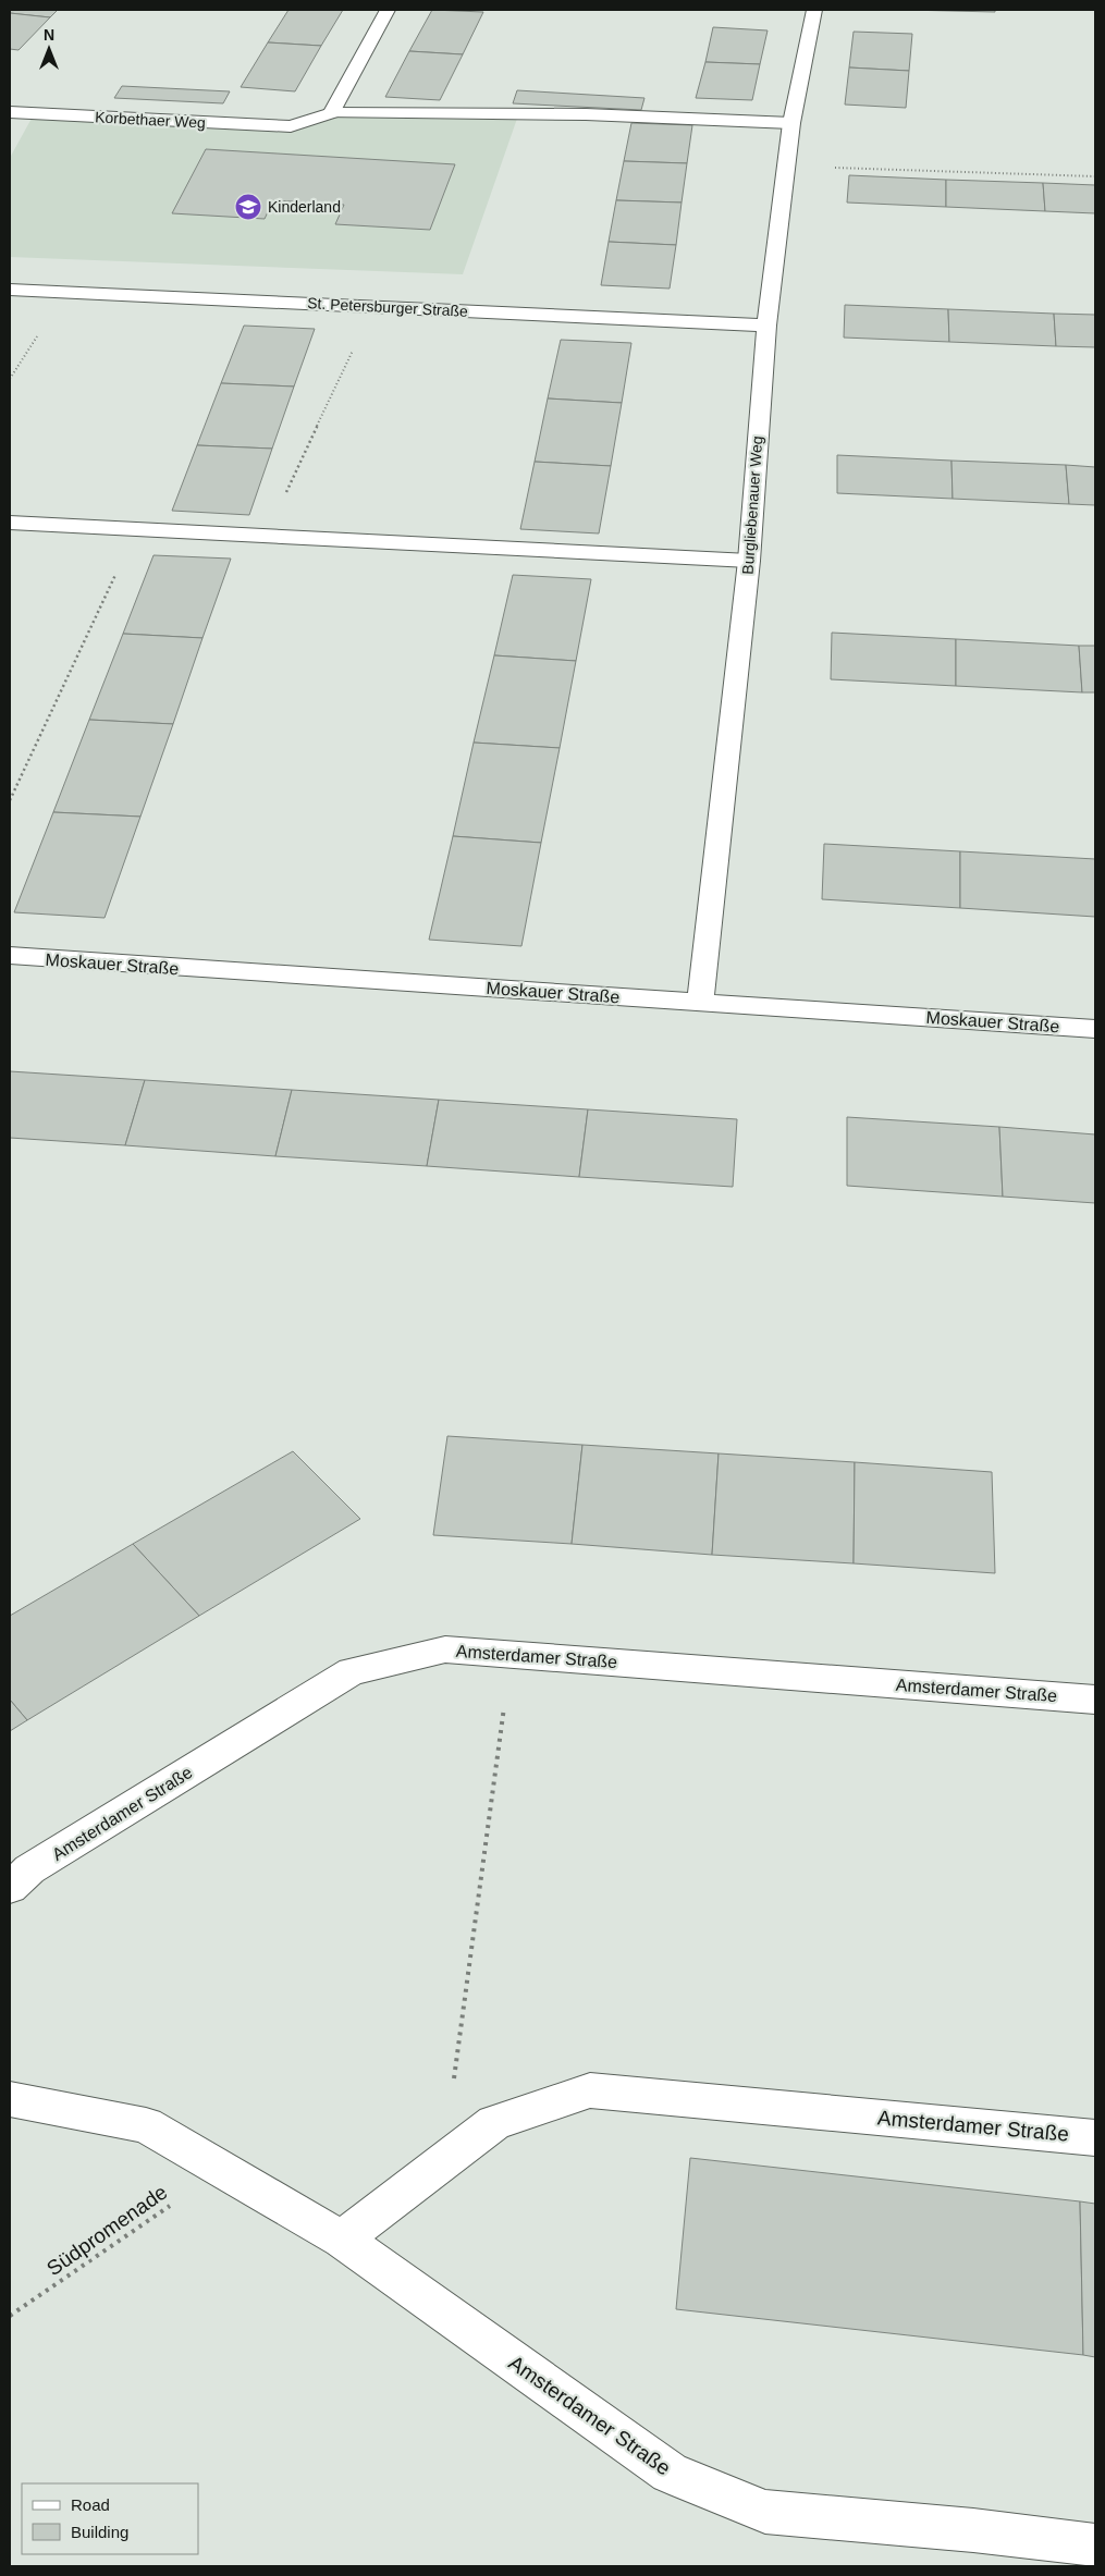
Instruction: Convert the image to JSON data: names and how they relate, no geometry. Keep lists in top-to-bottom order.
{
  "streets": {
    "street": [
      "Korbethaer Weg",
      "St. Petersburger Straße",
      "Burgliebenauer Weg",
      "Moskauer Straße",
      "Amsterdamer Straße"
    ],
    "path": ["Südpromenade"]
  },
  "crossings": [
    ["St. Petersburger Straße", "Burgliebenauer Weg"],
    ["Burgliebenauer Weg", "Moskauer Straße"],
    ["Amsterdamer Straße", "Südpromenade"]
  ],
  "places": {
    "school or university": ["Kinderland"]
  },
  "legend": ["Road", "Building"],
  "north": "top"
}
